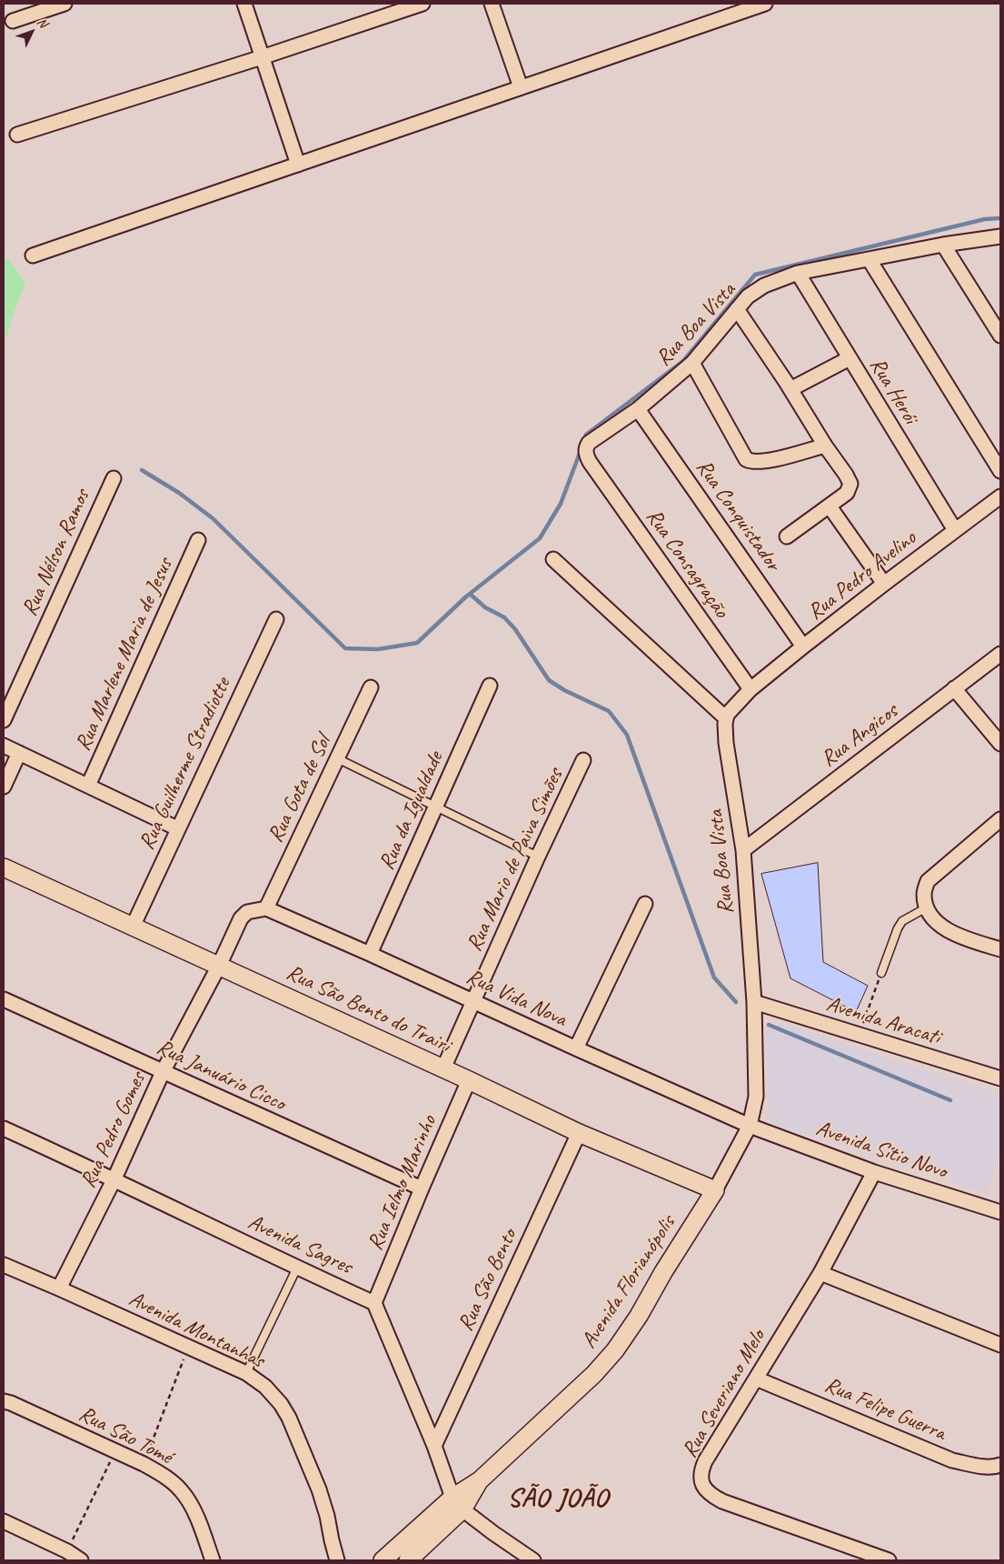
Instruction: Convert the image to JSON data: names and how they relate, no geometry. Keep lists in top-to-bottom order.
{
  "streets": {
    "street": [
      "Rua Boa Vista",
      "Rua Herói",
      "Rua Conquistador",
      "Rua Nélson Ramos",
      "Rua Consagração",
      "Rua Pedro Avelino",
      "Rua Marlene Maria de Jesus",
      "Rua Angicos",
      "Rua Guilherme Stradiotte",
      "Rua Gota de Sol",
      "Rua da Igualdade",
      "Rua Mario de Paiva Simões",
      "Rua Vida Nova",
      "Rua São Bento do Trairi",
      "Avenida Aracati",
      "Rua Januário Cicco",
      "Rua Pedro Gomes",
      "Avenida Sítio Novo",
      "Rua Ielmo Marinho",
      "Avenida Sagres",
      "Rua São Bento",
      "Avenida Florianópolis",
      "Avenida Montanhas",
      "Rua Severiano Melo",
      "Rua Felipe Guerra",
      "Rua São Tomé"
    ]
  },
  "crossings": [
    ["Rua Boa Vista", "Rua Herói"],
    ["Rua Boa Vista", "Rua Conquistador"],
    ["Rua Boa Vista", "Rua Consagração"],
    ["Rua Boa Vista", "Rua Angicos"],
    ["Rua Boa Vista", "Avenida Aracati"],
    ["Rua Herói", "Rua Pedro Avelino"],
    ["Rua Conquistador", "Rua Pedro Avelino"],
    ["Rua Consagração", "Rua Pedro Avelino"],
    ["Rua Guilherme Stradiotte", "Rua São Bento do Trairi"],
    ["Rua Gota de Sol", "Rua Vida Nova"],
    ["Rua Gota de Sol", "Rua Pedro Gomes"],
    ["Rua da Igualdade", "Rua Vida Nova"],
    ["Rua Mario de Paiva Simões", "Rua Vida Nova"],
    ["Rua Mario de Paiva Simões", "Rua São Bento do Trairi"],
    ["Rua Vida Nova", "Rua Pedro Gomes"],
    ["Rua Vida Nova", "Avenida Sítio Novo"],
    ["Rua Vida Nova", "Avenida Florianópolis"],
    ["Rua São Bento do Trairi", "Rua Pedro Gomes"],
    ["Rua São Bento do Trairi", "Rua Ielmo Marinho"],
    ["Rua São Bento do Trairi", "Rua São Bento"],
    ["Rua São Bento do Trairi", "Avenida Florianópolis"],
    ["Rua Januário Cicco", "Rua Pedro Gomes"],
    ["Rua Januário Cicco", "Rua Ielmo Marinho"],
    ["Rua Pedro Gomes", "Avenida Sagres"],
    ["Rua Pedro Gomes", "Avenida Montanhas"],
    ["Avenida Sítio Novo", "Avenida Florianópolis"],
    ["Avenida Sítio Novo", "Rua Severiano Melo"],
    ["Rua Ielmo Marinho", "Avenida Sagres"],
    ["Rua Severiano Melo", "Rua Felipe Guerra"]
  ],
  "districts": ["SÃO JOÃO"],
  "north": "top right"
}
